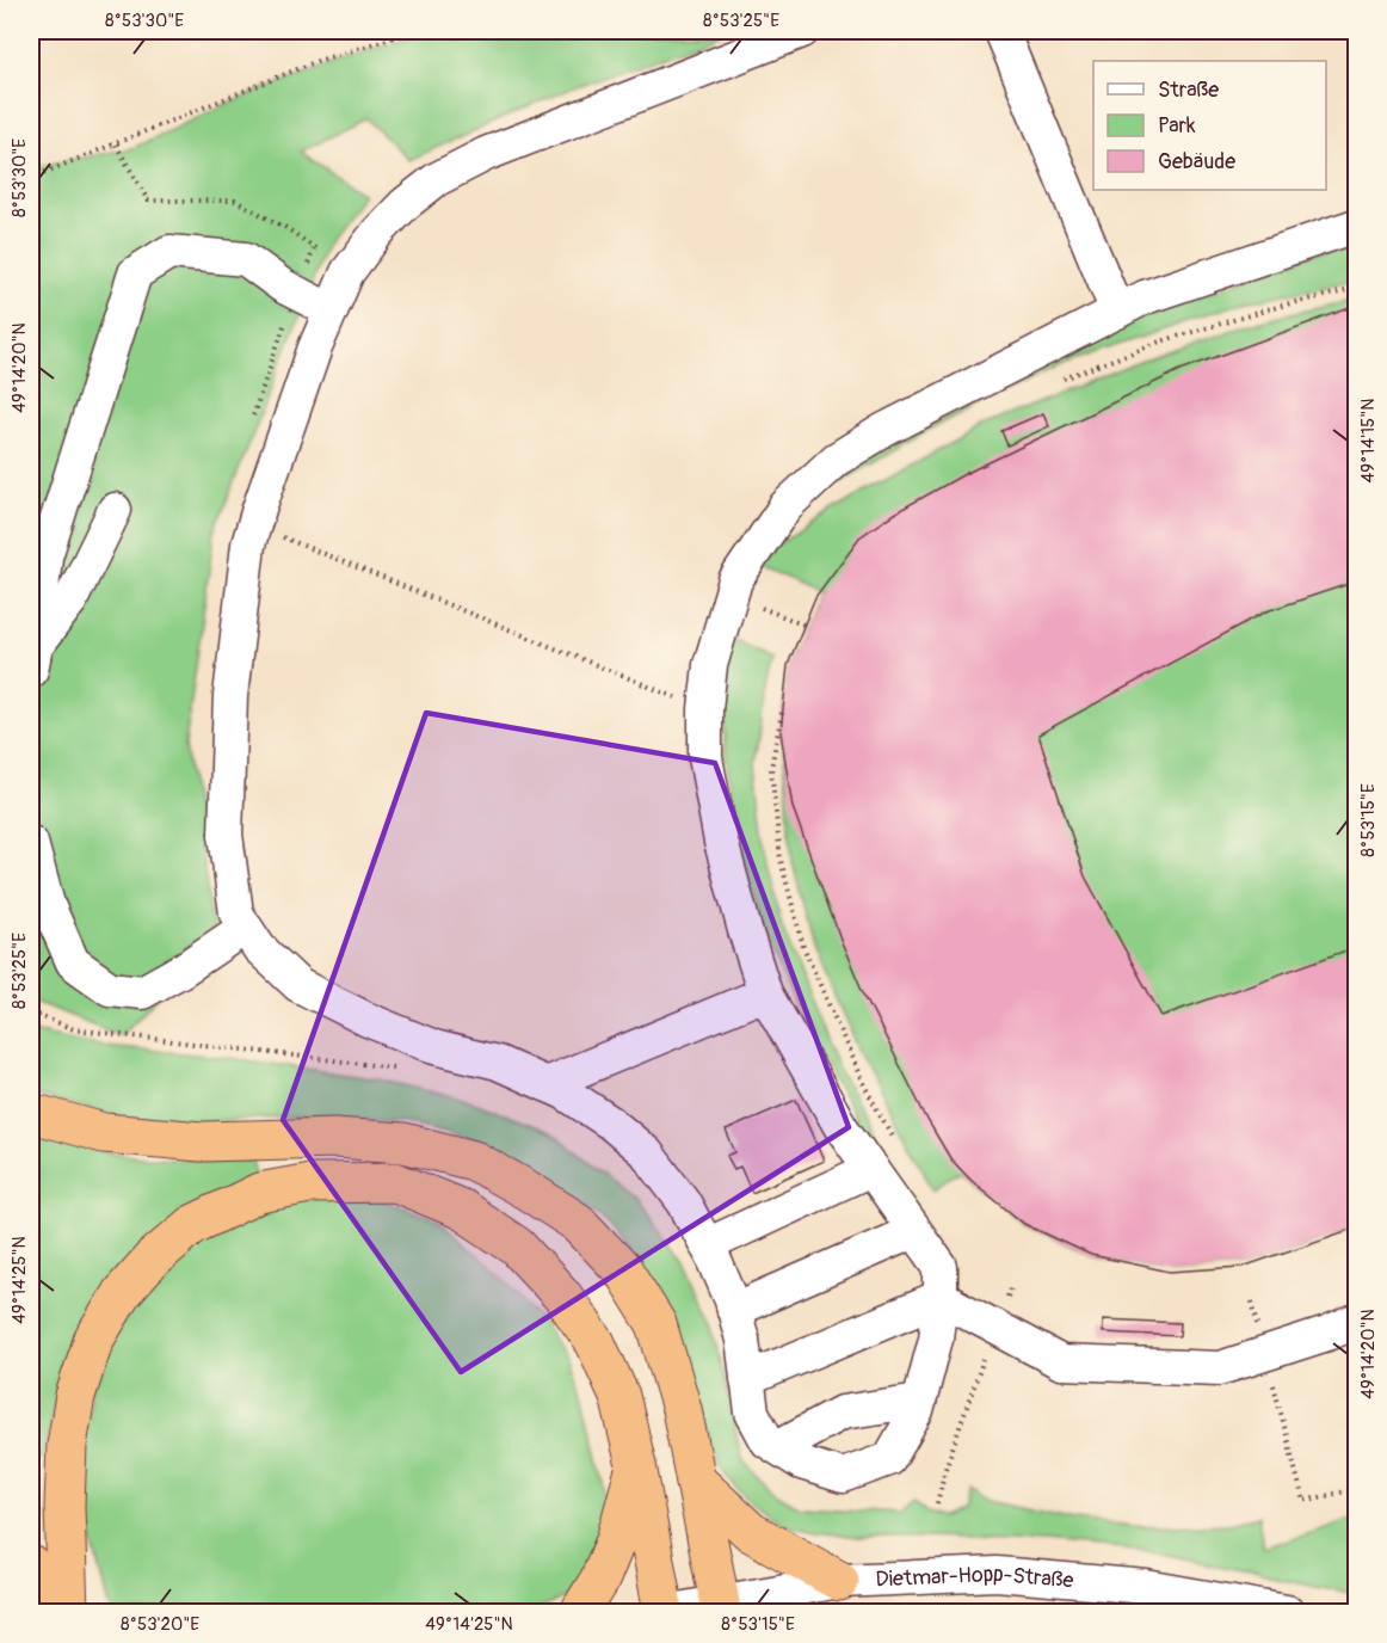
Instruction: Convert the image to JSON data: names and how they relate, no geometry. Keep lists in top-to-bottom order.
{
  "streets": {
    "street": ["Dietmar-Hopp-Straße"]
  },
  "legend": ["Straße", "Park", "Gebäude"],
  "coordinates": [
    "8°53'30\"E",
    "8°53'25\"E",
    "49°14'20\"N",
    "49°14'15\"N",
    "8°53'15\"E",
    "49°14'25\"N",
    "8°53'20\"E"
  ]
}
